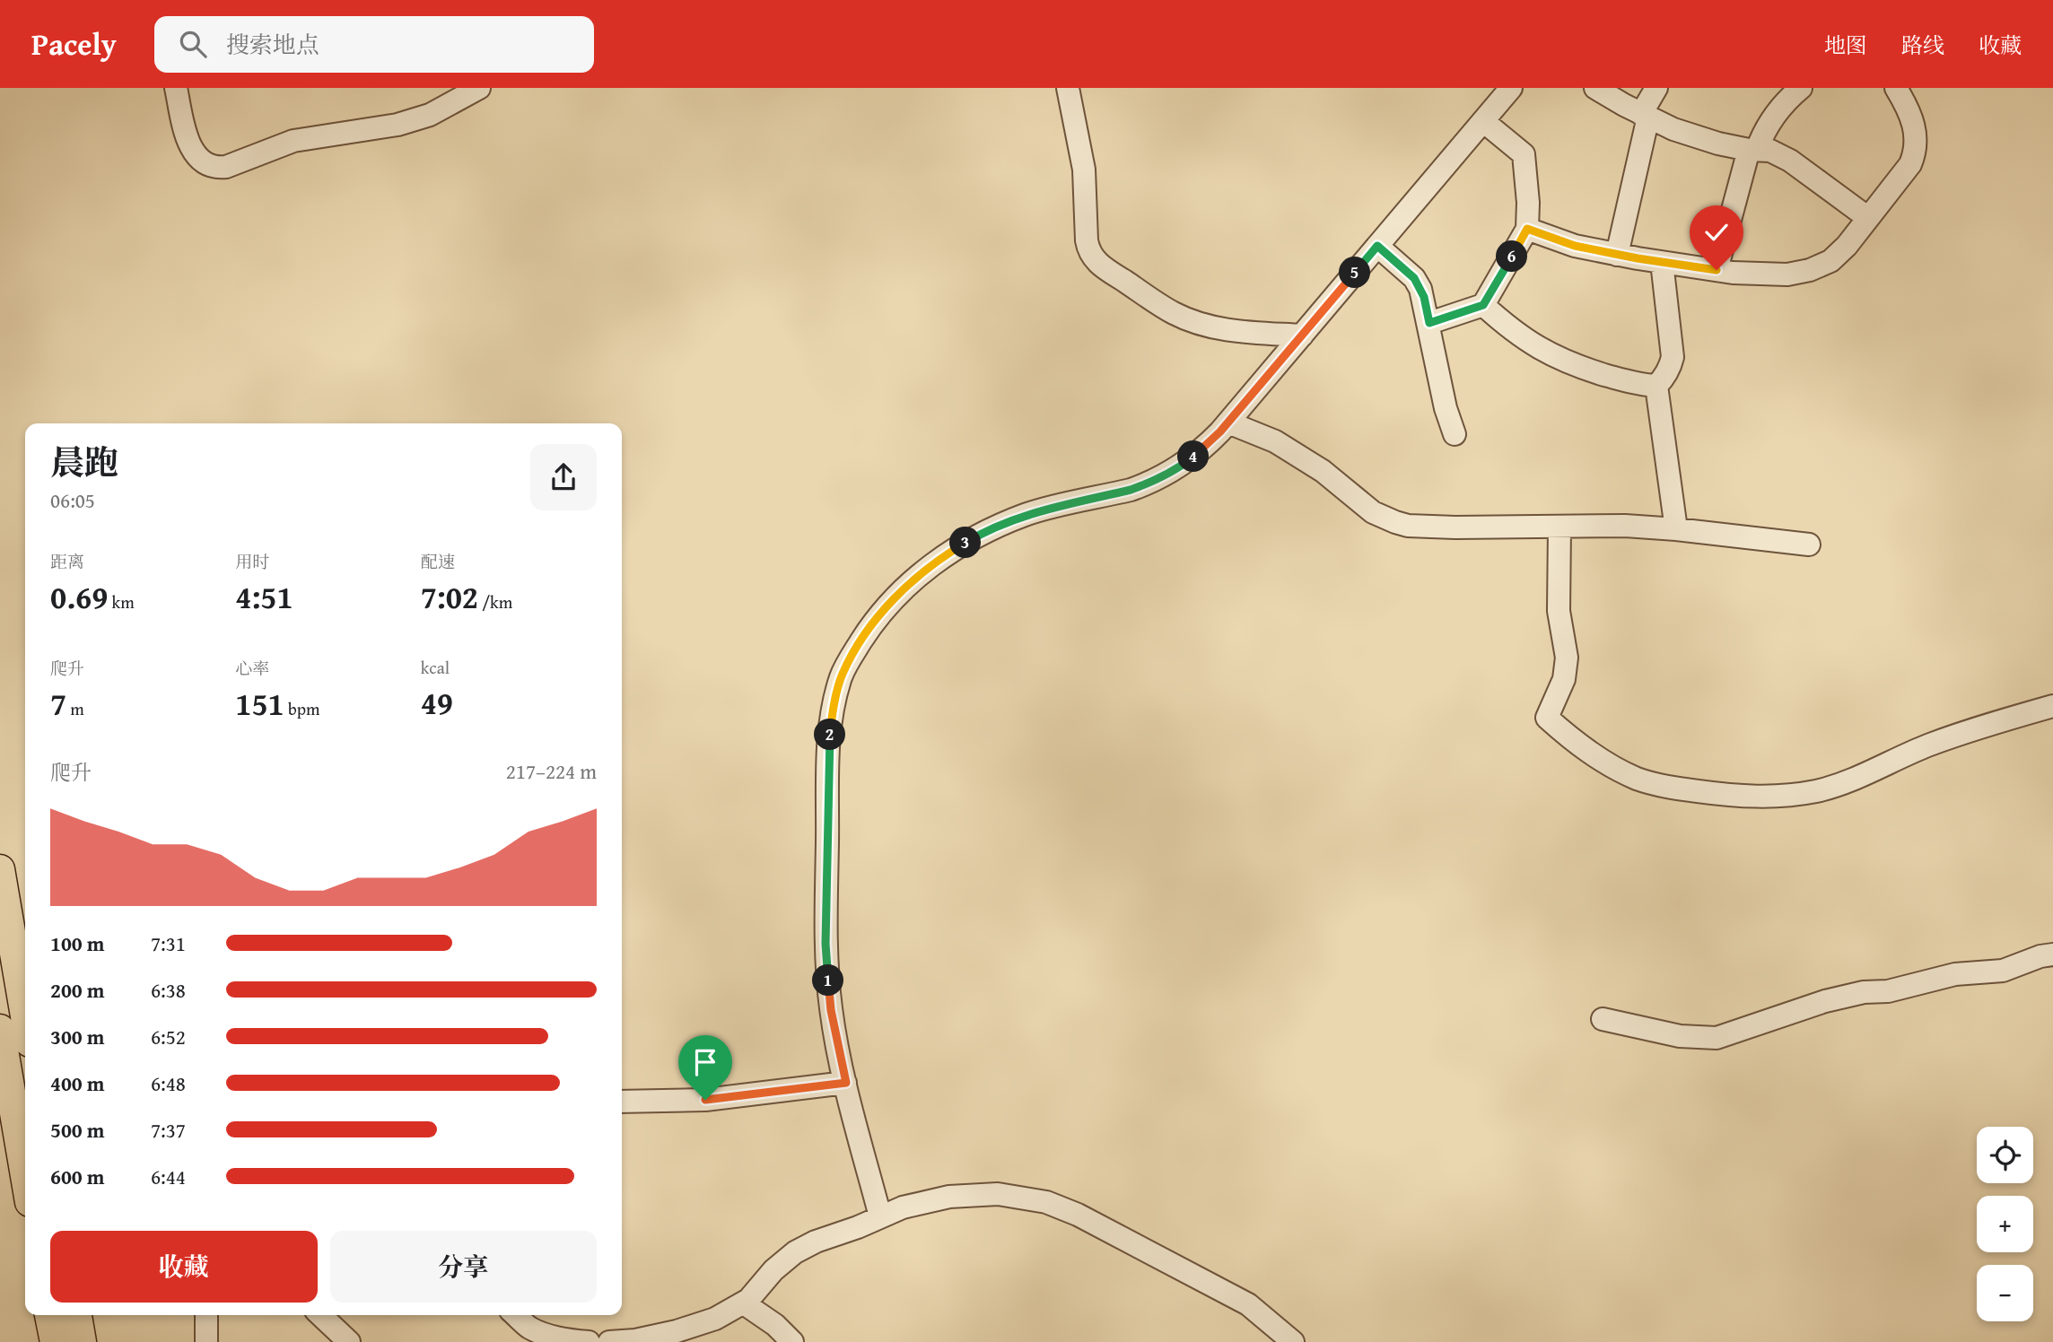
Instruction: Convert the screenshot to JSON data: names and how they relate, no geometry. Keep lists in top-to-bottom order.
{
  "page": {
    "header": "Pacely",
    "search": "搜索地点",
    "nav": ["地图", "路线", "收藏"],
    "pins": [
      "6",
      "5",
      "4",
      "3",
      "2",
      "1"
    ],
    "heading": ["晨跑", "06:05"],
    "stats": [
      ["距离", "0.69 km"],
      ["用时", "4:51"],
      ["配速", "7:02 /km"],
      ["爬升", "7 m"],
      ["心率", "151 bpm"],
      ["kcal", "49"]
    ],
    "chart": ["爬升", "217–224 m"],
    "list": [
      {
        "name": "100 m",
        "note": "7:31"
      },
      {
        "name": "200 m",
        "note": "6:38"
      },
      {
        "name": "300 m",
        "note": "6:52"
      },
      {
        "name": "400 m",
        "note": "6:48"
      },
      {
        "name": "500 m",
        "note": "7:37"
      },
      {
        "name": "600 m",
        "note": "6:44"
      }
    ],
    "map_buttons": ["+", "−"],
    "buttons": ["收藏", "分享"]
  }
}
